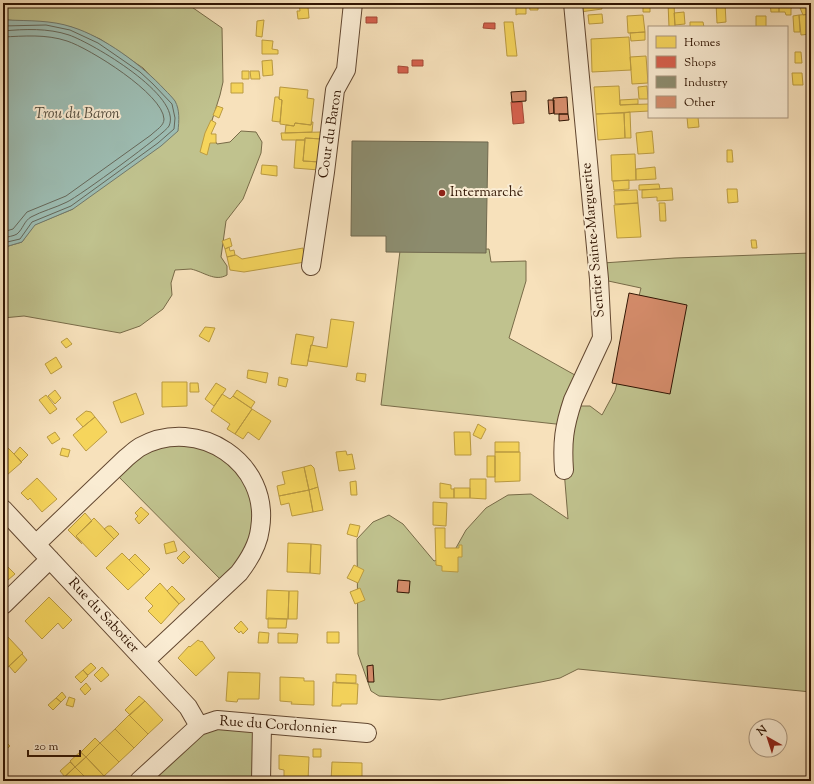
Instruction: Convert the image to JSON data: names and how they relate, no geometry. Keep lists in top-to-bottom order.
{
  "streets": {
    "street": [
      "Cour du Baron",
      "Sentier Sainte-Marguerite",
      "Rue du Sabotier",
      "Rue du Cordonnier"
    ]
  },
  "crossings": [
    ["Rue du Sabotier", "Rue du Cordonnier"]
  ],
  "water": ["Trou du Baron"],
  "places": ["Intermarché"],
  "legend": [
    "Homes",
    "Shops",
    "Industry",
    "Other"
  ],
  "scale_bar": "20 m",
  "north": "top left"
}
